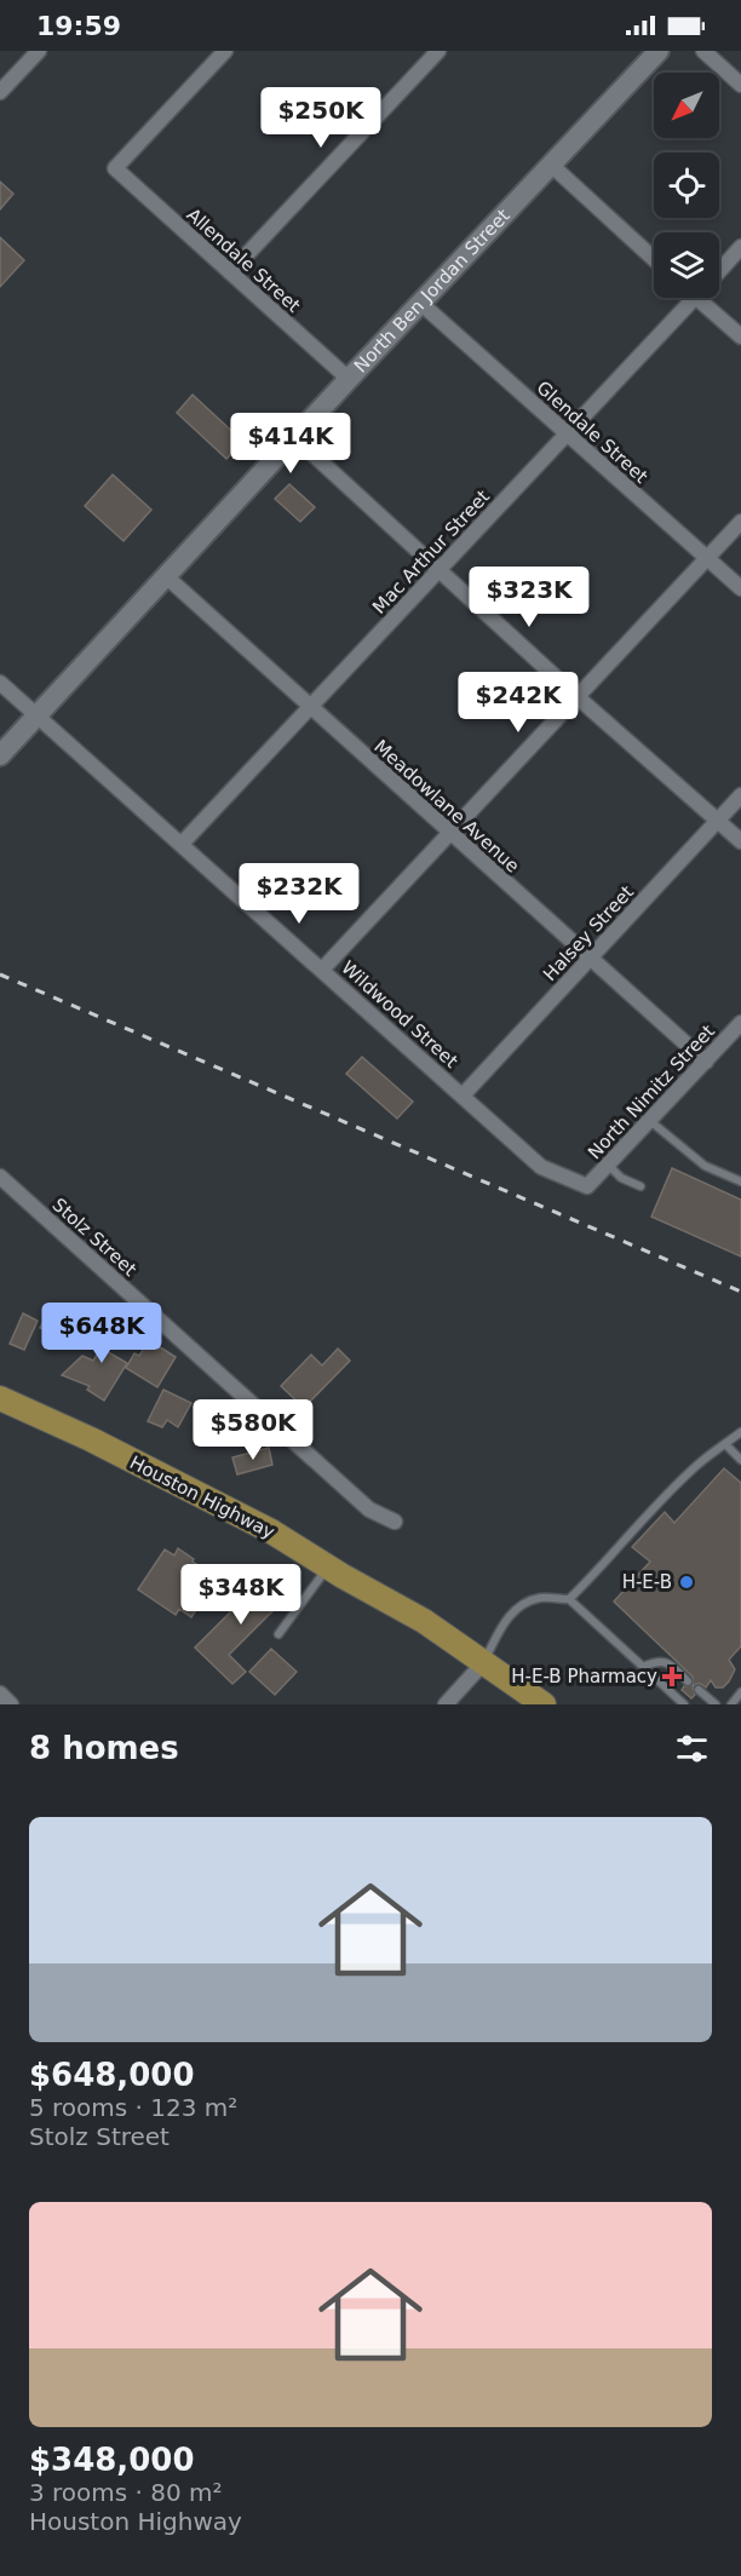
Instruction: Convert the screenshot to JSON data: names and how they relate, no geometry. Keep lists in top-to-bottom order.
{
  "streets": {
    "main road": ["Houston Highway"],
    "street": [
      "Allendale Street",
      "North Ben Jordan Street",
      "Glendale Street",
      "Mac Arthur Street",
      "Meadowlane Avenue",
      "Halsey Street",
      "Wildwood Street",
      "North Nimitz Street",
      "Stolz Street"
    ]
  },
  "crossings": [
    ["Allendale Street", "North Ben Jordan Street"],
    ["North Ben Jordan Street", "Glendale Street"],
    ["North Ben Jordan Street", "Meadowlane Avenue"],
    ["North Ben Jordan Street", "Wildwood Street"],
    ["Glendale Street", "Mac Arthur Street"],
    ["Mac Arthur Street", "Meadowlane Avenue"],
    ["Mac Arthur Street", "Wildwood Street"],
    ["Meadowlane Avenue", "Halsey Street"],
    ["Meadowlane Avenue", "North Nimitz Street"],
    ["Halsey Street", "Wildwood Street"],
    ["Wildwood Street", "North Nimitz Street"]
  ],
  "places": {
    "other": ["H-E-B"],
    "health": ["H-E-B Pharmacy"]
  },
  "north": "bottom left",
  "page": {
    "status": "19:59",
    "price": [
      "$250K",
      "$414K",
      "$323K",
      "$242K",
      "$232K",
      "$648K",
      "$580K",
      "$348K"
    ],
    "heading": "8 homes",
    "list": [
      {
        "name": "$648,000",
        "note": "5 rooms · 123 m² · Stolz Street"
      },
      {
        "name": "$348,000",
        "note": "3 rooms · 80 m² · Houston Highway"
      }
    ]
  }
}
